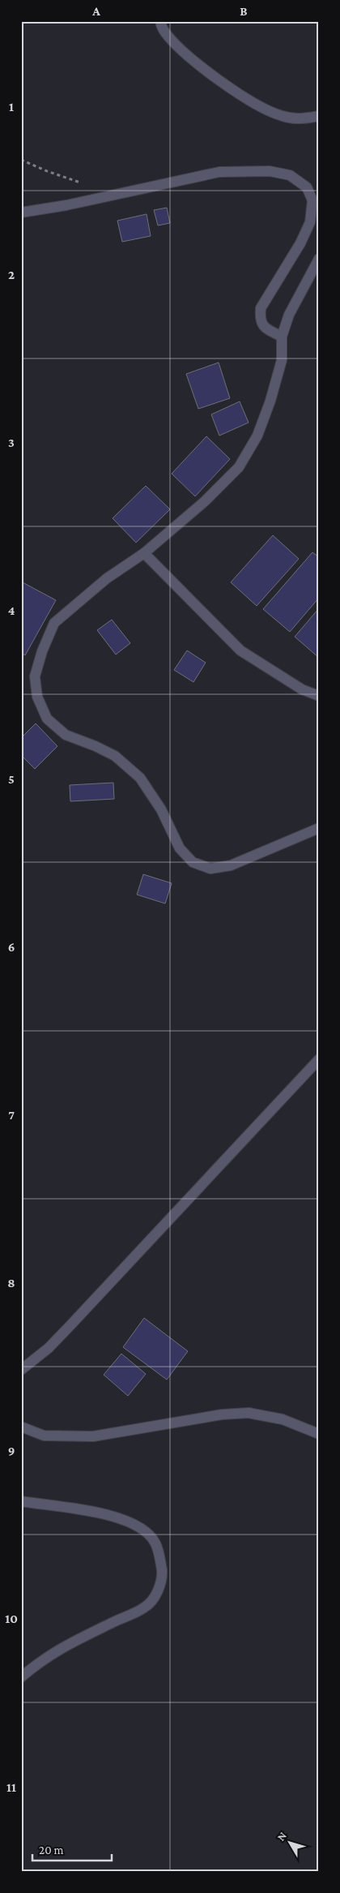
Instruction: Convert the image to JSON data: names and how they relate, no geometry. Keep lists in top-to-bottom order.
{
  "scale_bar": "20 m",
  "north": "top left",
  "grid": {
    "columns": ["A", "B"],
    "rows": [
      "1",
      "2",
      "3",
      "4",
      "5",
      "6",
      "7",
      "8",
      "9",
      "10",
      "11"
    ]
  }
}
